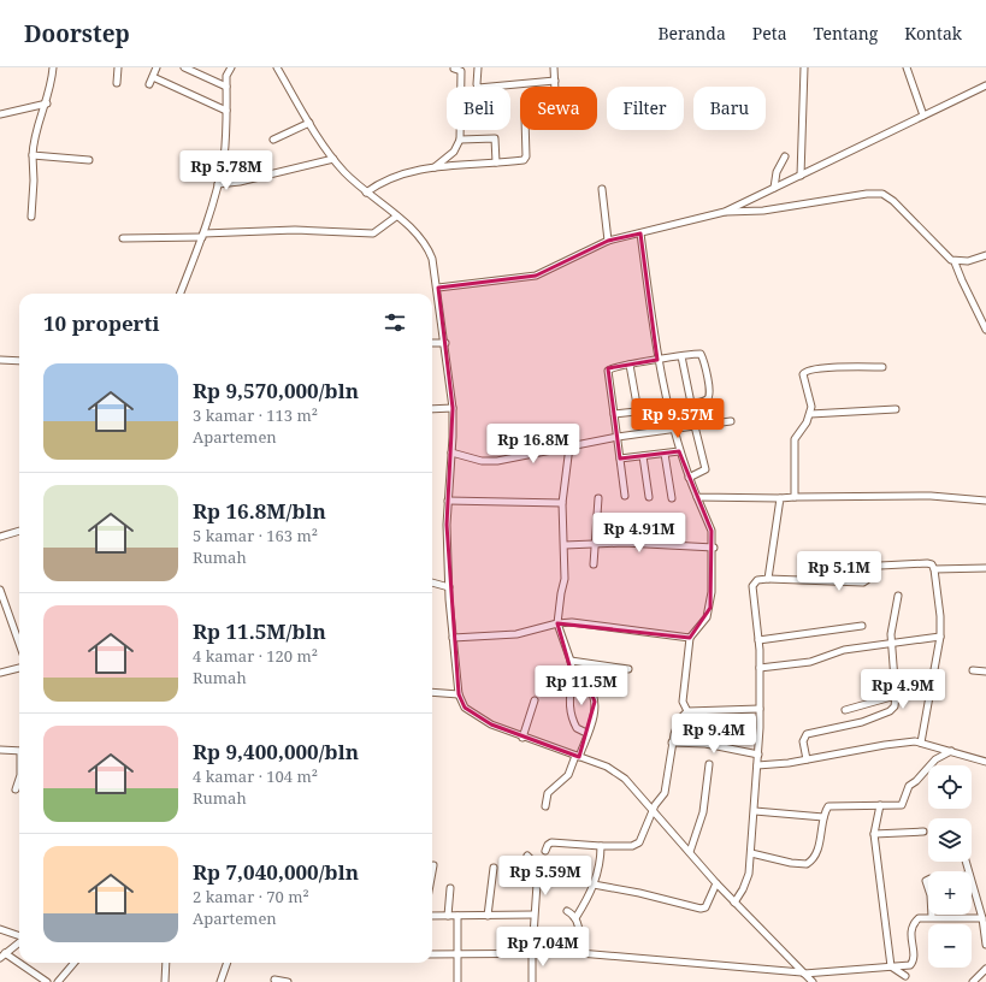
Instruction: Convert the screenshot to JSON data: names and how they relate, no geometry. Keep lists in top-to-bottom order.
{
  "page": {
    "header": "Doorstep",
    "nav": [
      "Beranda",
      "Peta",
      "Tentang",
      "Kontak"
    ],
    "chip": [
      "Beli",
      "Sewa",
      "Filter",
      "Baru"
    ],
    "price": [
      "Rp 5.78M",
      "Rp 9.57M",
      "Rp 16.8M",
      "Rp 4.91M",
      "Rp 5.1M",
      "Rp 11.5M",
      "Rp 4.9M",
      "Rp 9.4M",
      "Rp 5.59M",
      "Rp 7.04M"
    ],
    "heading": "10 properti",
    "list": [
      {
        "name": "Rp 9,570,000/bln",
        "note": "3 kamar · 113 m² · Apartemen"
      },
      {
        "name": "Rp 16.8M/bln",
        "note": "5 kamar · 163 m² · Rumah"
      },
      {
        "name": "Rp 11.5M/bln",
        "note": "4 kamar · 120 m² · Rumah"
      },
      {
        "name": "Rp 9,400,000/bln",
        "note": "4 kamar · 104 m² · Rumah"
      },
      {
        "name": "Rp 7,040,000/bln",
        "note": "2 kamar · 70 m² · Apartemen"
      }
    ],
    "map_buttons": ["+", "−"]
  }
}
